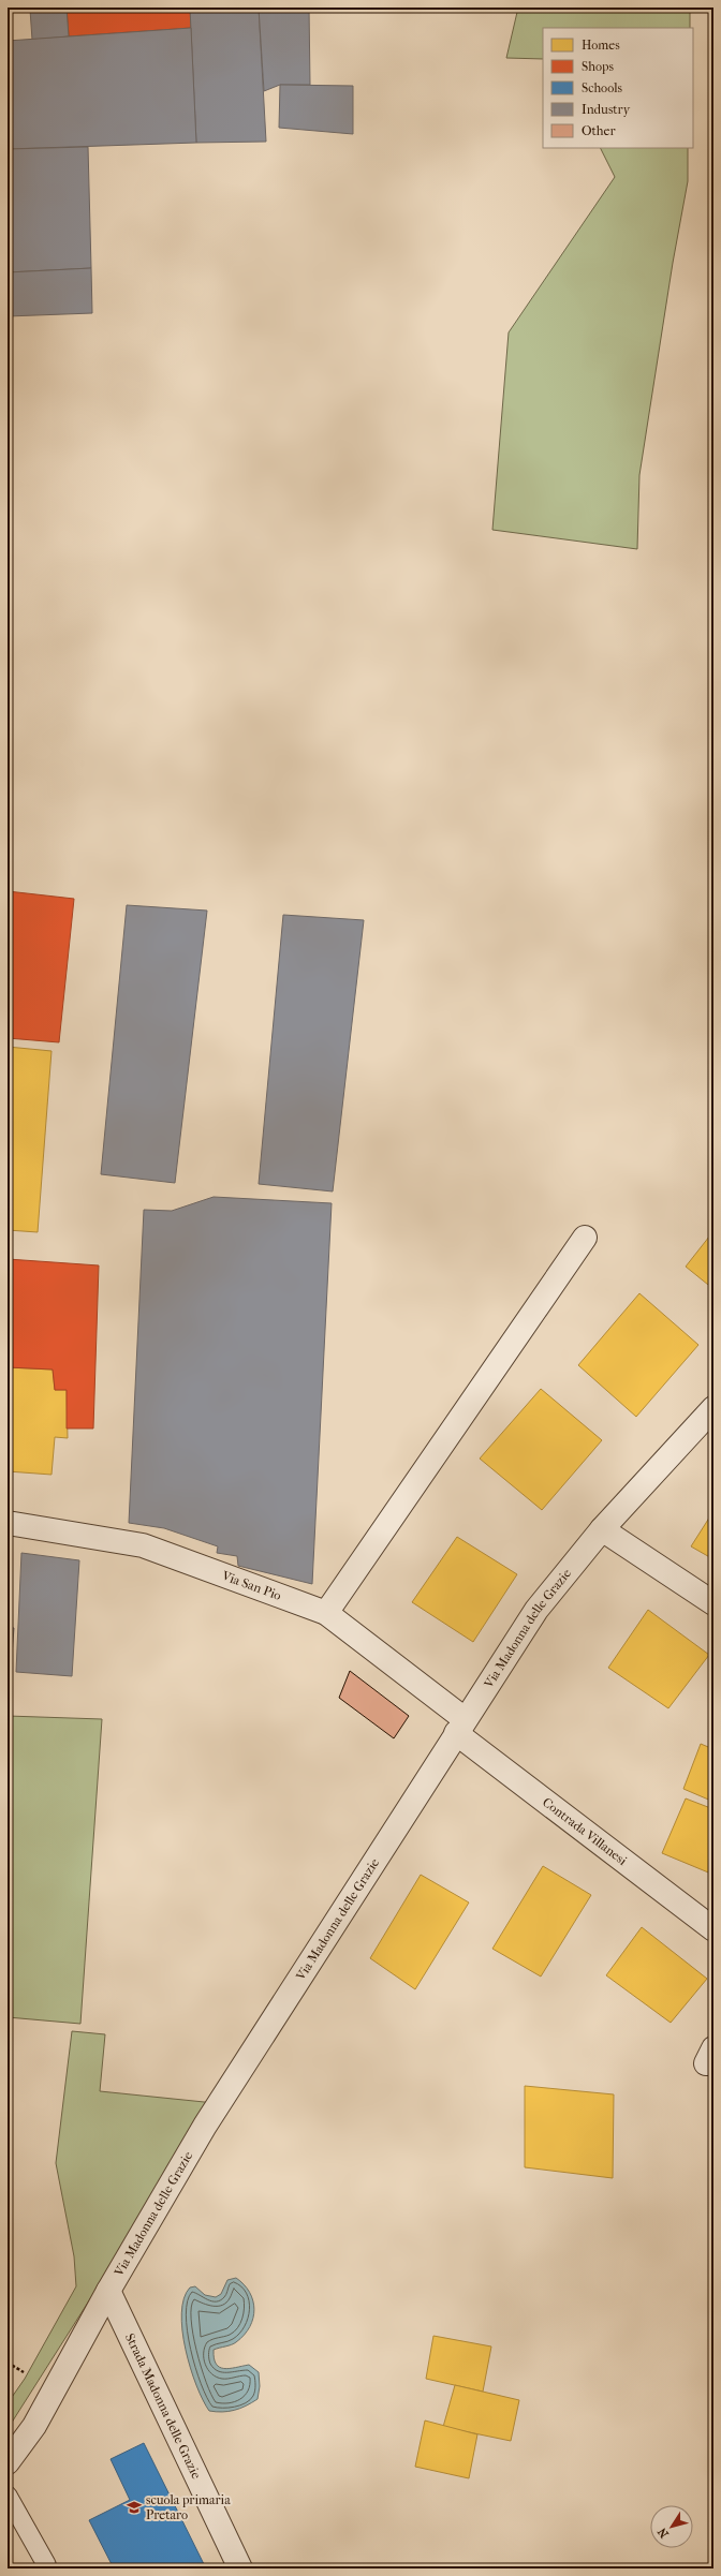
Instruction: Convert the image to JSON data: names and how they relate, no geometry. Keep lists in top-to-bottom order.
{
  "streets": {
    "street": [
      "Via San Pio",
      "Via Madonna delle Grazie",
      "Contrada Villanesi",
      "Strada Madonna delle Grazie"
    ]
  },
  "crossings": [
    ["Via San Pio", "Via Madonna delle Grazie"],
    ["Via San Pio", "Contrada Villanesi"],
    ["Via Madonna delle Grazie", "Contrada Villanesi"],
    ["Via Madonna delle Grazie", "Strada Madonna delle Grazie"]
  ],
  "places": {
    "school or university": ["scuola primaria Pretaro"]
  },
  "legend": [
    "Homes",
    "Shops",
    "Schools",
    "Industry",
    "Other"
  ],
  "north": "bottom left"
}
